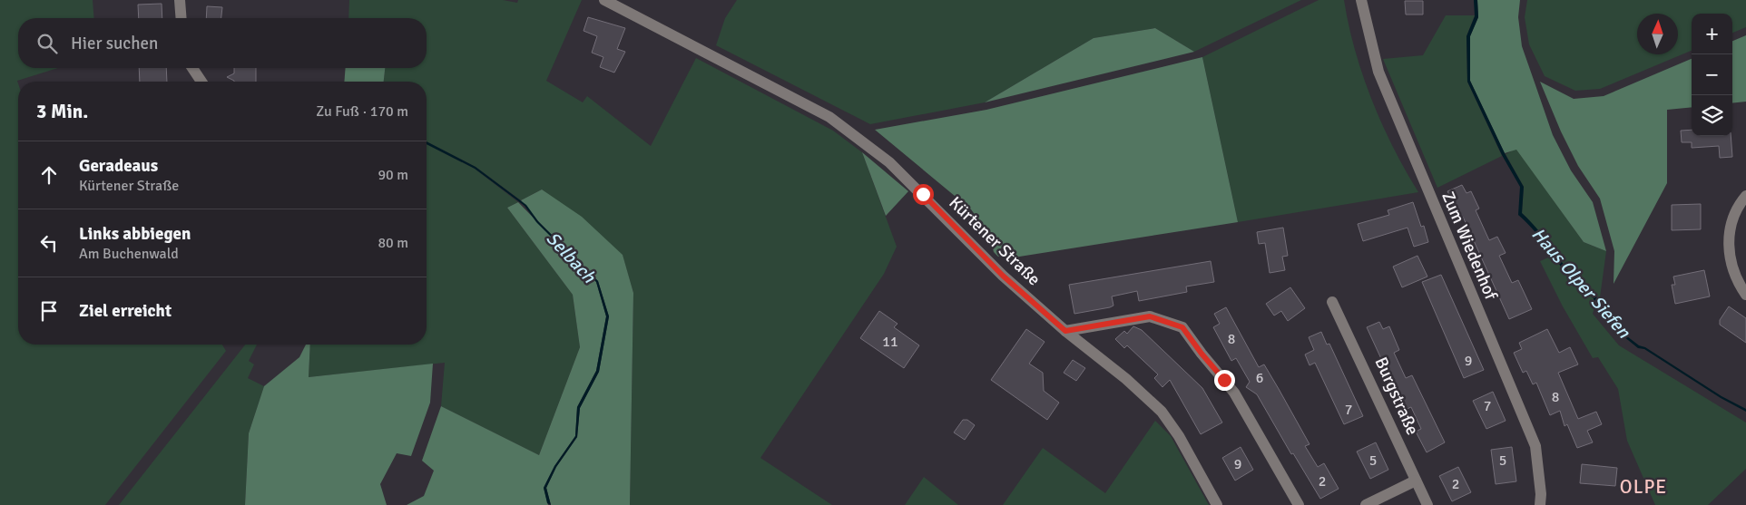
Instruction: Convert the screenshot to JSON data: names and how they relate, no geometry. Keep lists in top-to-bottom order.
{
  "streets": {
    "street": ["Kürtener Straße", "Zum Wiedenhof", "Burgstraße"]
  },
  "districts": ["OLPE"],
  "water": ["Selbach", "Haus Olper Siefen"],
  "house_numbers": [
    "8",
    "11",
    "9",
    "6",
    "8",
    "7",
    "7",
    "5",
    "5",
    "9",
    "2",
    "2"
  ],
  "north": "top",
  "page": {
    "map_buttons": ["+", "−"],
    "search": "Hier suchen",
    "heading": ["3 Min.", "Zu Fuß · 170 m"],
    "list": [
      ["Geradeaus", "Kürtener Straße", "90 m"],
      ["Links abbiegen", "Am Buchenwald", "80 m"],
      "Ziel erreicht"
    ]
  }
}
